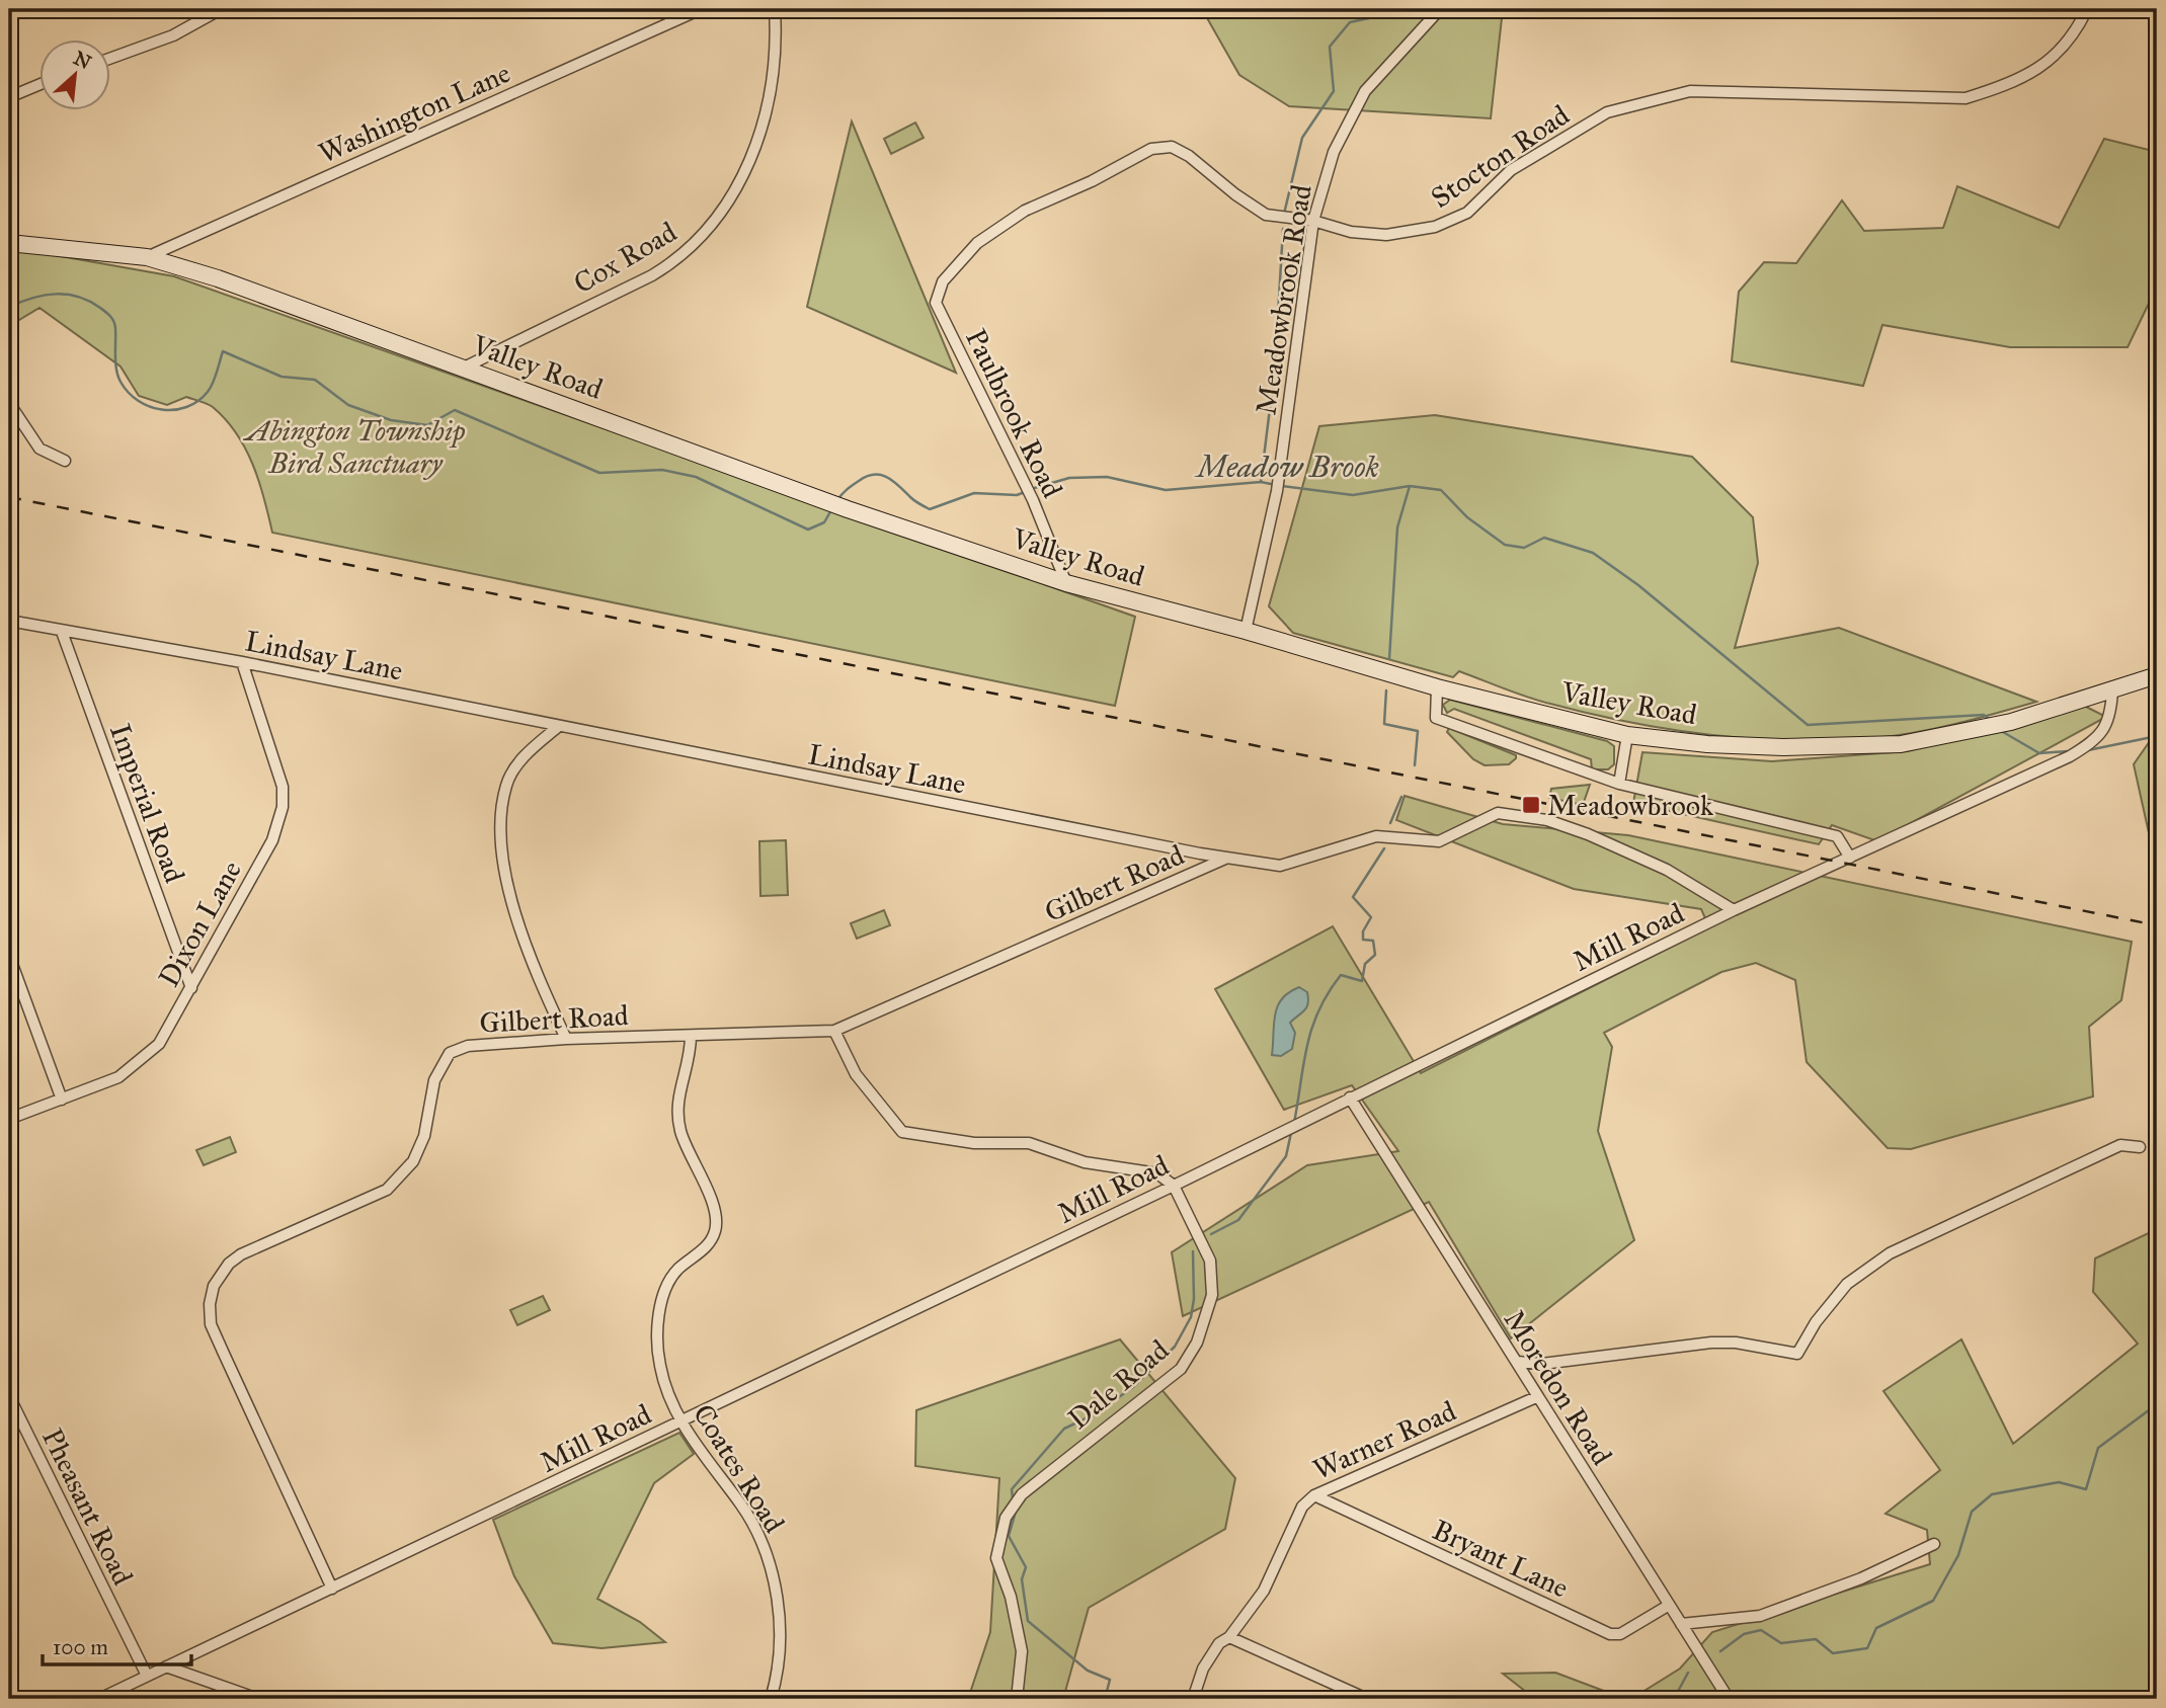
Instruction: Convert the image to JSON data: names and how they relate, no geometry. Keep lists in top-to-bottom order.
{
  "streets": {
    "main road": ["Valley Road"],
    "street": [
      "Washington Lane",
      "Stocton Road",
      "Cox Road",
      "Meadowbrook Road",
      "Paulbrook Road",
      "Lindsay Lane",
      "Imperial Road",
      "Gilbert Road",
      "Dixon Lane",
      "Mill Road",
      "Dale Road",
      "Moredon Road",
      "Warner Road",
      "Coates Road",
      "Pheasant Road",
      "Bryant Lane"
    ]
  },
  "crossings": [
    ["Washington Lane", "Valley Road"],
    ["Stocton Road", "Meadowbrook Road"],
    ["Stocton Road", "Paulbrook Road"],
    ["Cox Road", "Valley Road"],
    ["Meadowbrook Road", "Valley Road"],
    ["Valley Road", "Paulbrook Road"],
    ["Valley Road", "Mill Road"],
    ["Lindsay Lane", "Imperial Road"],
    ["Lindsay Lane", "Gilbert Road"],
    ["Lindsay Lane", "Dixon Lane"],
    ["Lindsay Lane", "Mill Road"],
    ["Imperial Road", "Dixon Lane"],
    ["Gilbert Road", "Mill Road"],
    ["Gilbert Road", "Coates Road"],
    ["Mill Road", "Dale Road"],
    ["Mill Road", "Moredon Road"],
    ["Mill Road", "Coates Road"],
    ["Mill Road", "Pheasant Road"],
    ["Moredon Road", "Warner Road"],
    ["Moredon Road", "Bryant Lane"],
    ["Warner Road", "Bryant Lane"]
  ],
  "water": ["Meadow Brook"],
  "parks": ["Abington Township Bird Sanctuary"],
  "places": {
    "transit": ["Meadowbrook"]
  },
  "scale_bar": "100 m",
  "north": "top right"
}
